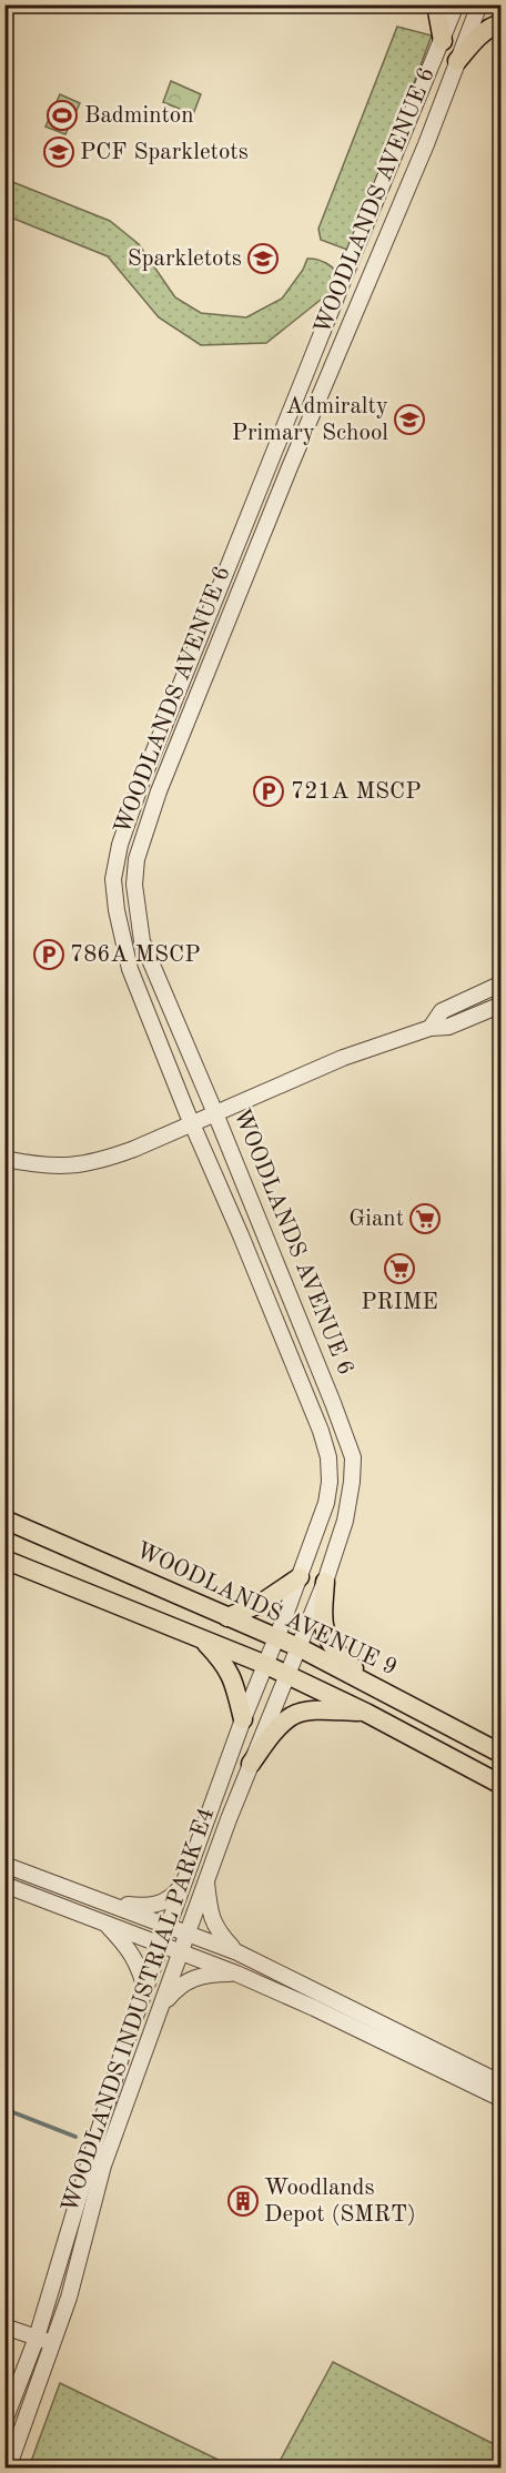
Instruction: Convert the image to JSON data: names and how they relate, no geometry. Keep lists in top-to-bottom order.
{
  "streets": {
    "main road": ["WOODLANDS AVENUE 9"],
    "street": ["WOODLANDS AVENUE 6", "WOODLANDS INDUSTRIAL PARK E4"]
  },
  "crossings": [
    ["WOODLANDS AVENUE 6", "WOODLANDS AVENUE 9"],
    ["WOODLANDS AVENUE 6", "WOODLANDS INDUSTRIAL PARK E4"],
    ["WOODLANDS AVENUE 9", "WOODLANDS INDUSTRIAL PARK E4"]
  ],
  "places": {
    "sports": ["Badminton"],
    "school or university": ["PCF Sparkletots", "Sparkletots", "Admiralty Primary School"],
    "parking": ["721A MSCP", "786A MSCP"],
    "supermarket": ["Giant", "PRIME"],
    "building": ["Woodlands Depot (SMRT)"]
  }
}
